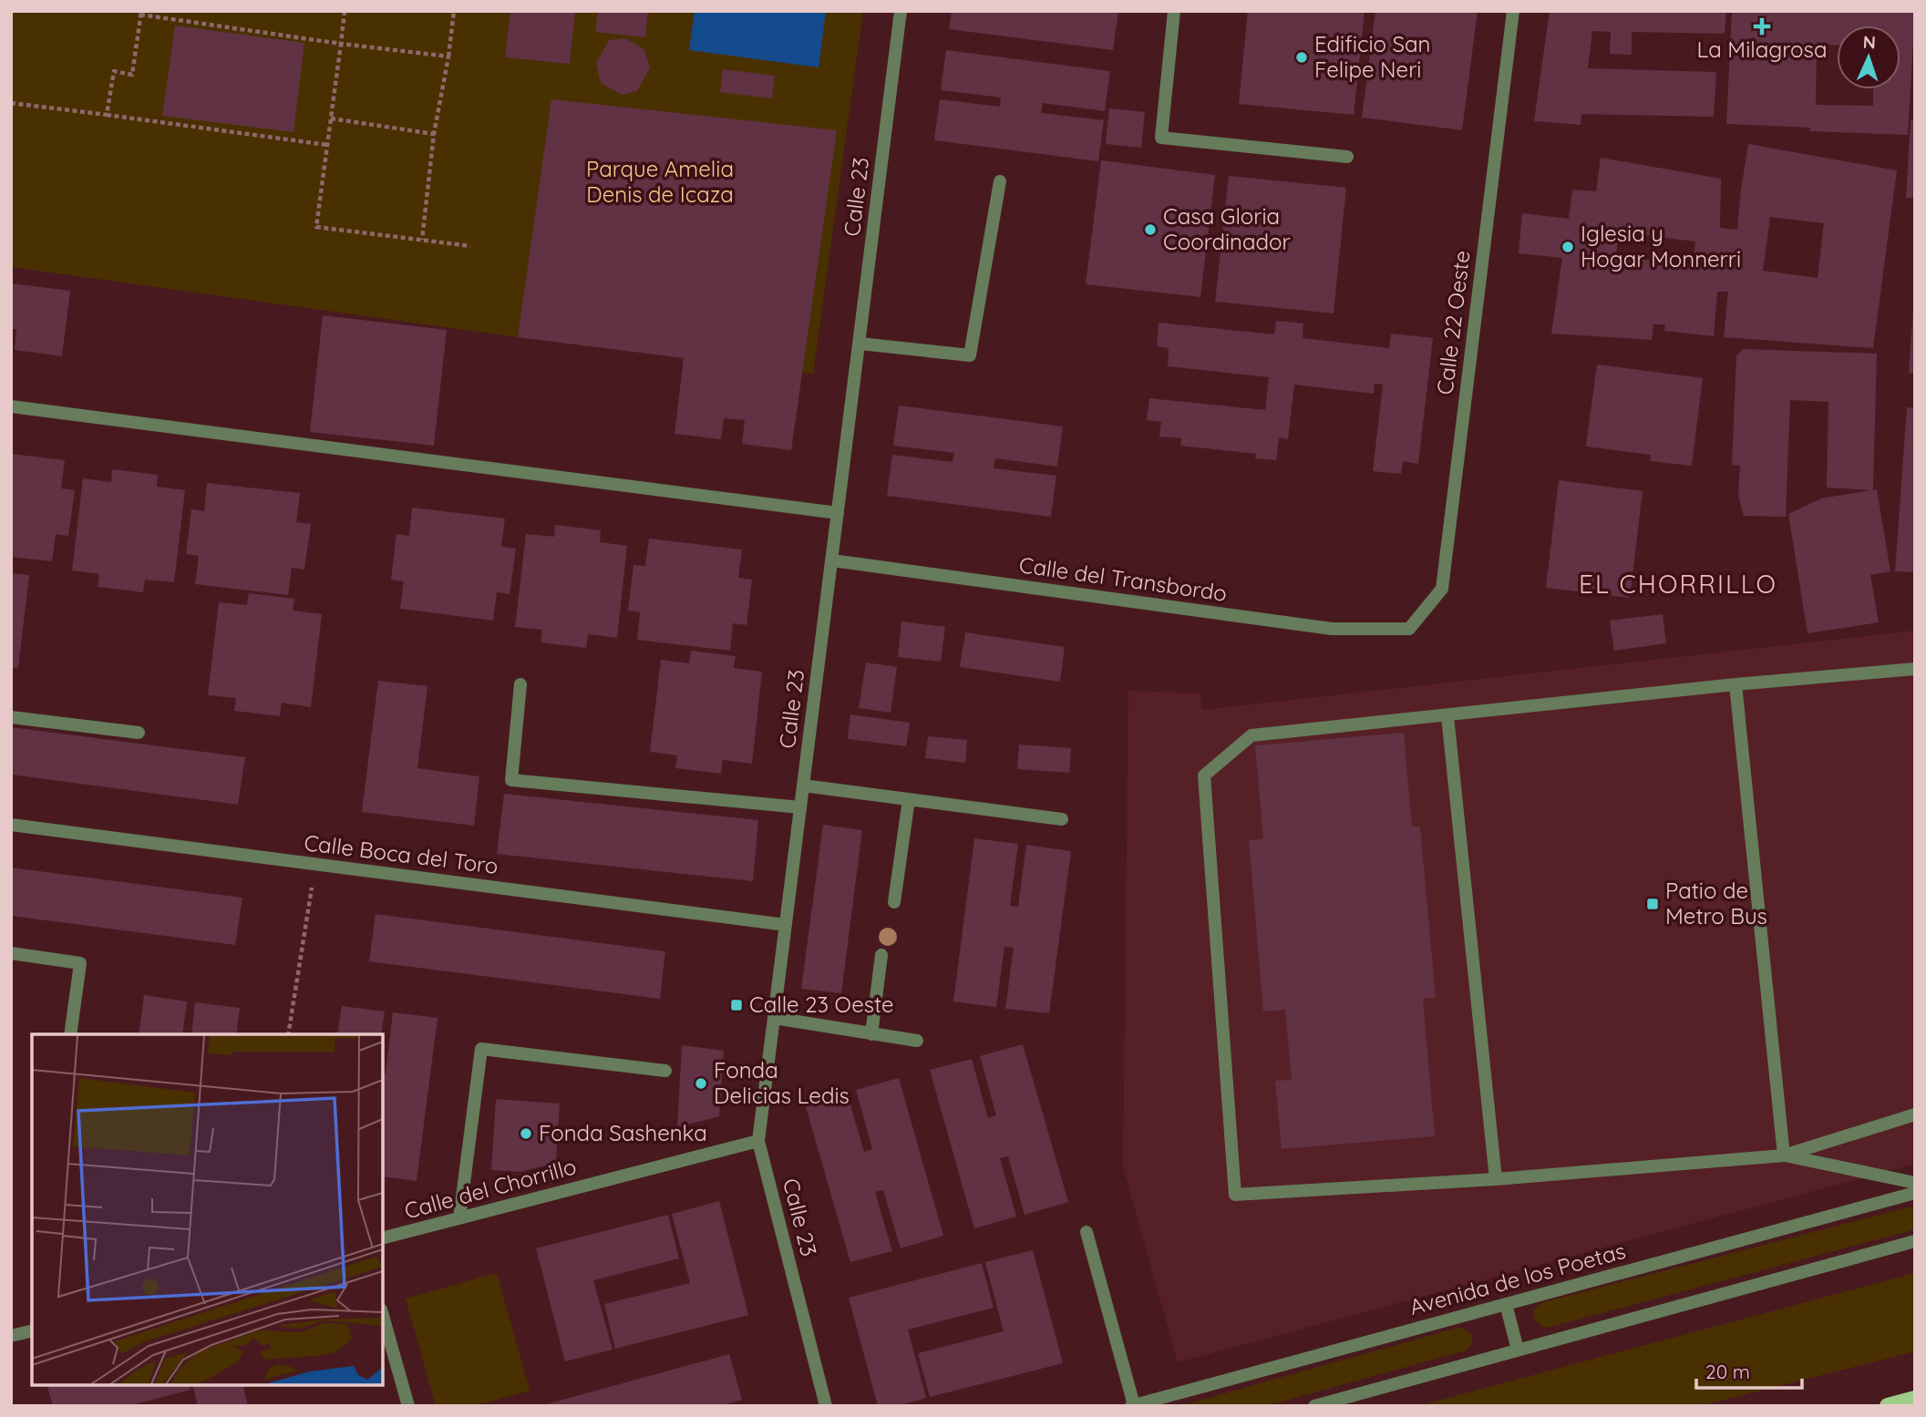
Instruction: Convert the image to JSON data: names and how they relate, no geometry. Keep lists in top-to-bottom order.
{
  "streets": {
    "street": [
      "Calle 23",
      "Calle 22 Oeste",
      "Calle del Transbordo",
      "Calle Boca del Toro",
      "Calle del Chorrillo",
      "Avenida de los Poetas"
    ]
  },
  "crossings": [
    ["Calle 23", "Calle del Transbordo"],
    ["Calle 23", "Calle Boca del Toro"],
    ["Calle 23", "Calle del Chorrillo"],
    ["Calle 22 Oeste", "Calle del Transbordo"]
  ],
  "districts": ["EL CHORRILLO"],
  "parks": ["Parque Amelia Denis de Icaza"],
  "places": {
    "health": ["La Milagrosa"],
    "other": [
      "Edificio San Felipe Neri",
      "Casa Gloria Coordinador",
      "Iglesia y Hogar Monnerri",
      "Fonda Delicias Ledis",
      "Fonda Sashenka"
    ],
    "transit": ["Patio de Metro Bus", "Calle 23 Oeste"]
  },
  "scale_bar": "20 m",
  "north": "top"
}
